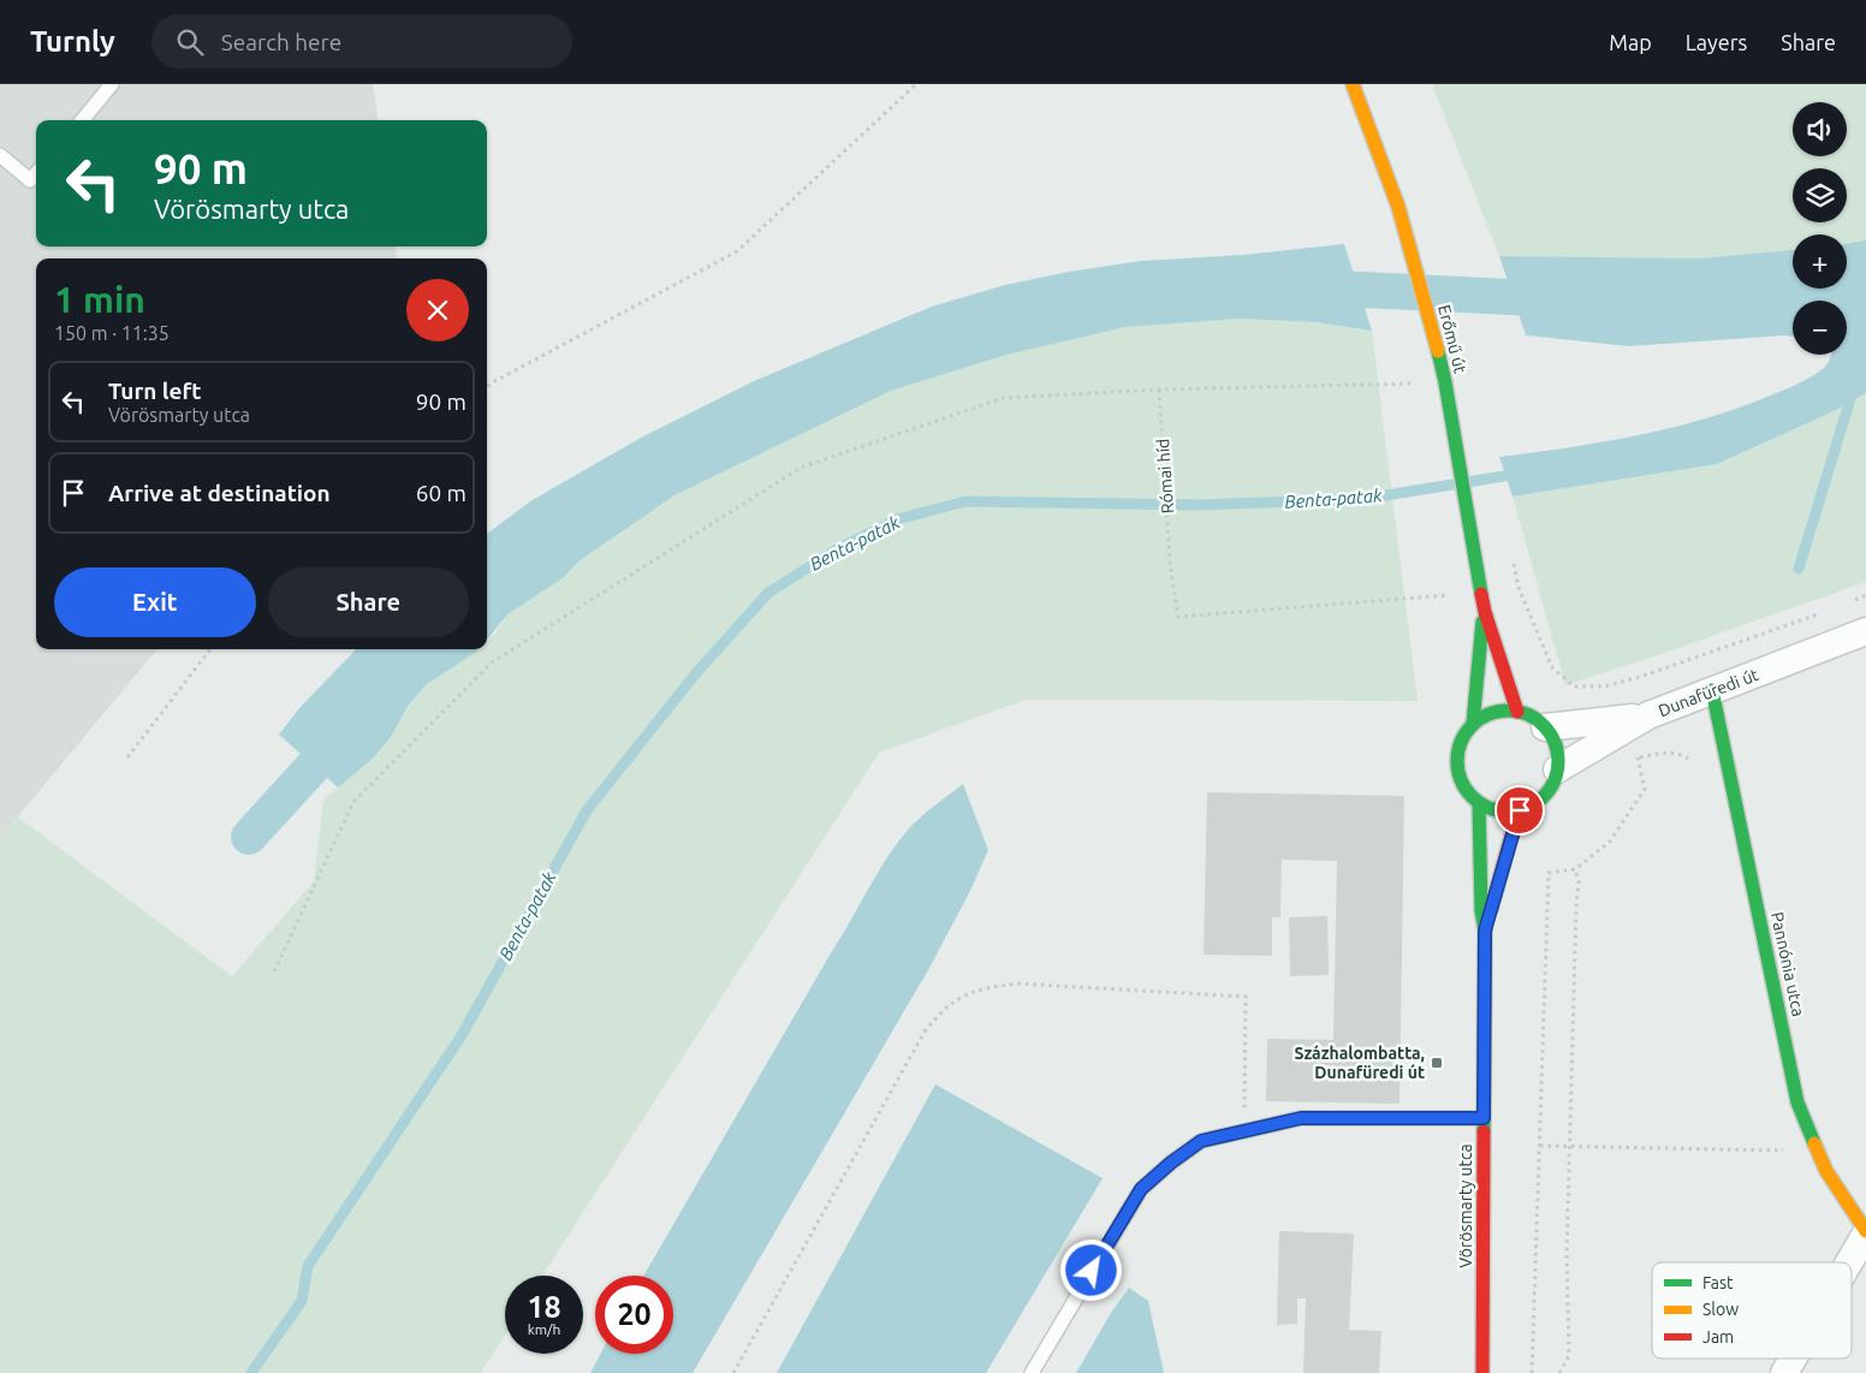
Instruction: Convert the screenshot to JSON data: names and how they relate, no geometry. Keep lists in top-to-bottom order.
{
  "streets": {
    "street": [
      "Erőmű út",
      "Dunafüredi út",
      "Pannónia utca",
      "Vörösmarty utca"
    ],
    "path": ["Római híd"]
  },
  "crossings": [
    ["Erőmű út", "Római híd"],
    ["Erőmű út", "Dunafüredi út"],
    ["Erőmű út", "Vörösmarty utca"],
    ["Dunafüredi út", "Pannónia utca"],
    ["Dunafüredi út", "Vörösmarty utca"]
  ],
  "water": ["Benta-patak"],
  "places": {
    "transit": ["Százhalombatta, Dunafüredi út"]
  },
  "legend": ["Fast", "Slow", "Jam"],
  "page": {
    "header": "Turnly",
    "search": "Search here",
    "nav": ["Map", "Layers", "Share"],
    "map_buttons": ["+", "−"],
    "turn": ["90 m", "Vörösmarty utca"],
    "heading": ["1 min", "150 m · 11:35"],
    "list": [
      {
        "name": "Turn left",
        "note": "Vörösmarty utca",
        "value": "90 m"
      },
      {
        "name": "Arrive at destination",
        "value": "60 m"
      }
    ],
    "buttons": ["Exit", "Share"],
    "speed": "18 km/h",
    "limit": "20"
  }
}
